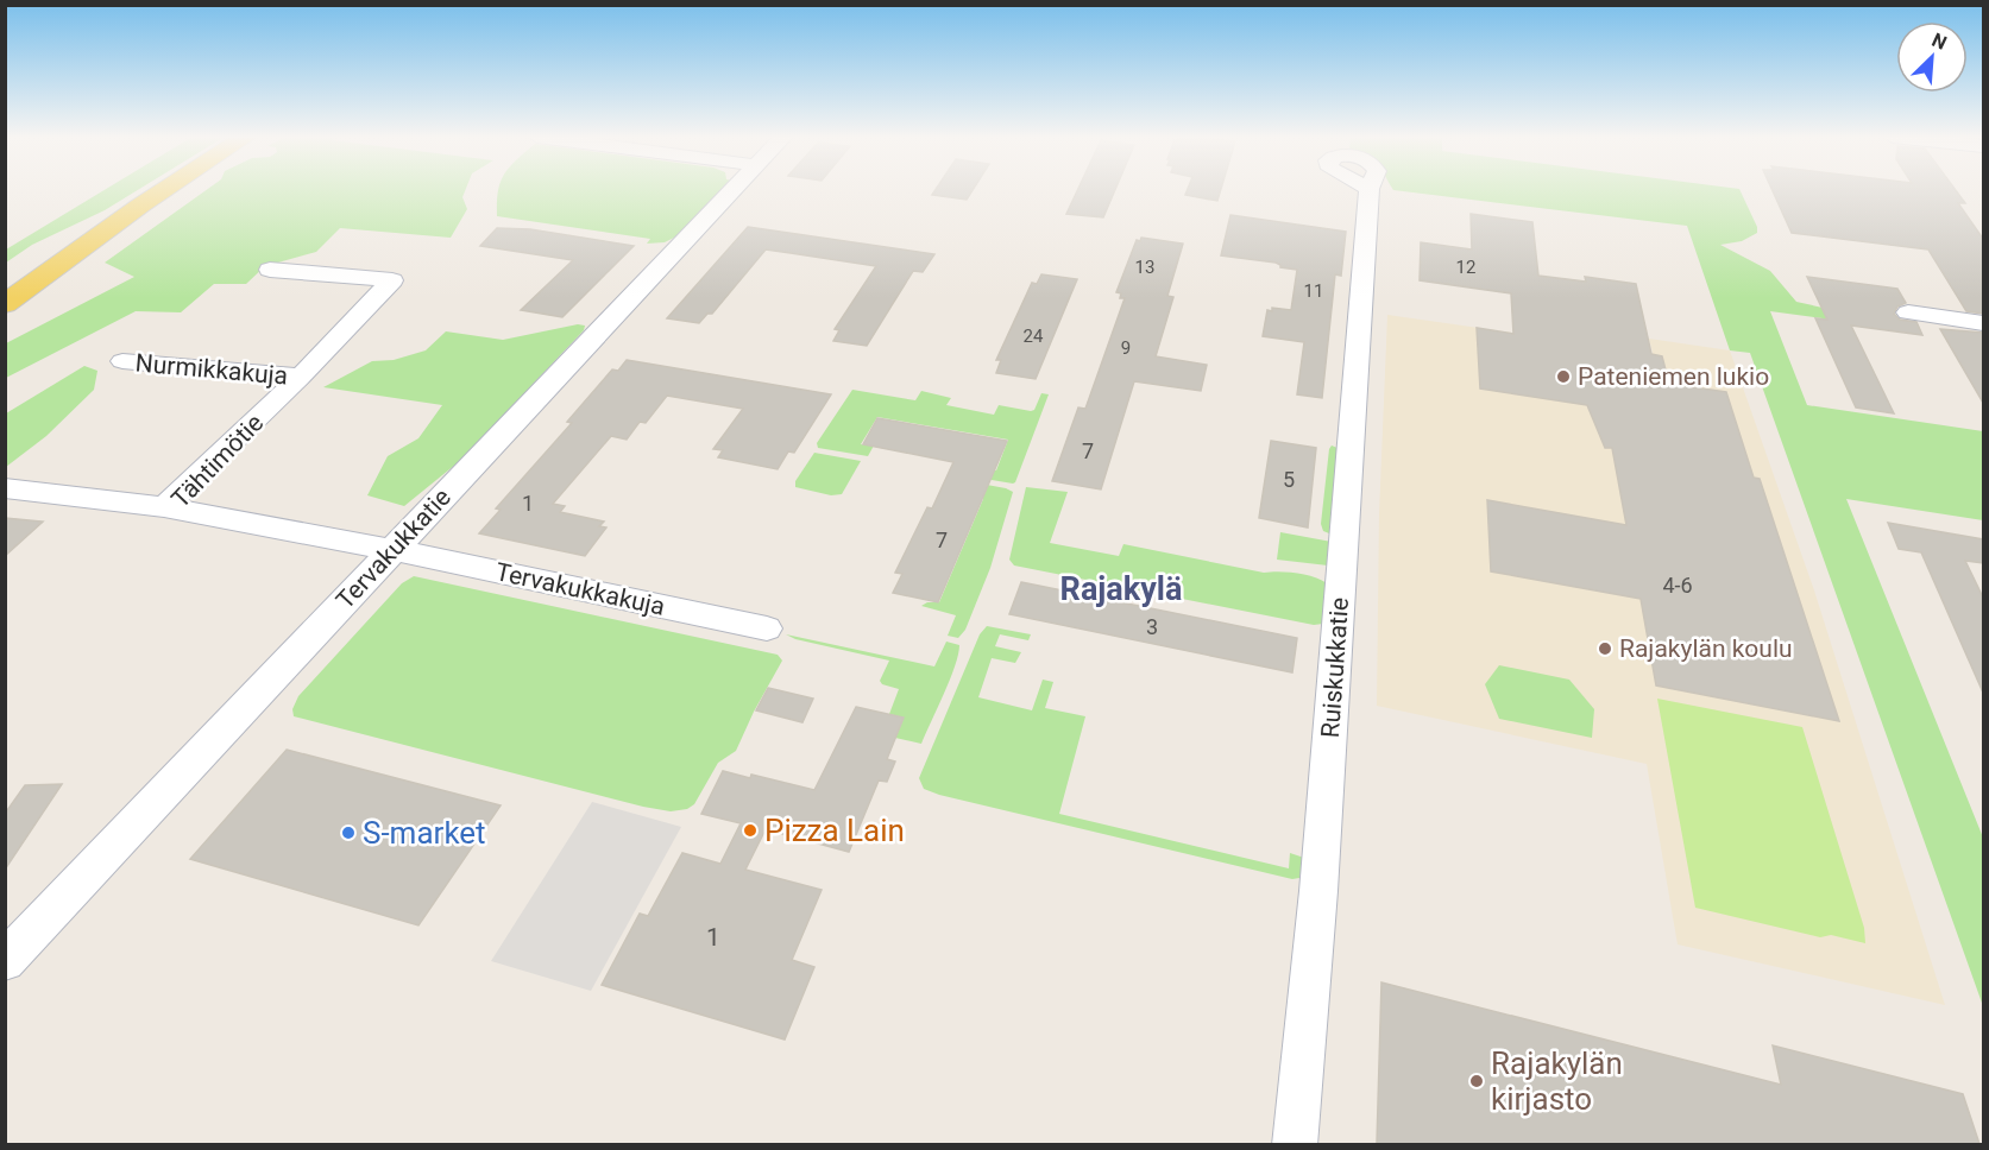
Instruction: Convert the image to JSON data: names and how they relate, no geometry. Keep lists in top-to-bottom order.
{
  "streets": {
    "street": [
      "Nurmikkakuja",
      "Tähtimötie",
      "Tervakukkatie",
      "Tervakukkakuja",
      "Ruiskukkatie"
    ]
  },
  "crossings": [
    ["Nurmikkakuja", "Tähtimötie"],
    ["Tähtimötie", "Tervakukkatie"],
    ["Tähtimötie", "Tervakukkakuja"],
    ["Tervakukkatie", "Tervakukkakuja"]
  ],
  "districts": ["Rajakylä"],
  "places": [
    "Pateniemen lukio",
    "Rajakylän koulu",
    "Pizza Lain",
    "S-market",
    "Rajakylän kirjasto"
  ],
  "house_numbers": [
    "13",
    "12",
    "11",
    "24",
    "9",
    "7",
    "5",
    "1",
    "7",
    "4-6",
    "3",
    "1"
  ],
  "north": "top right"
}
